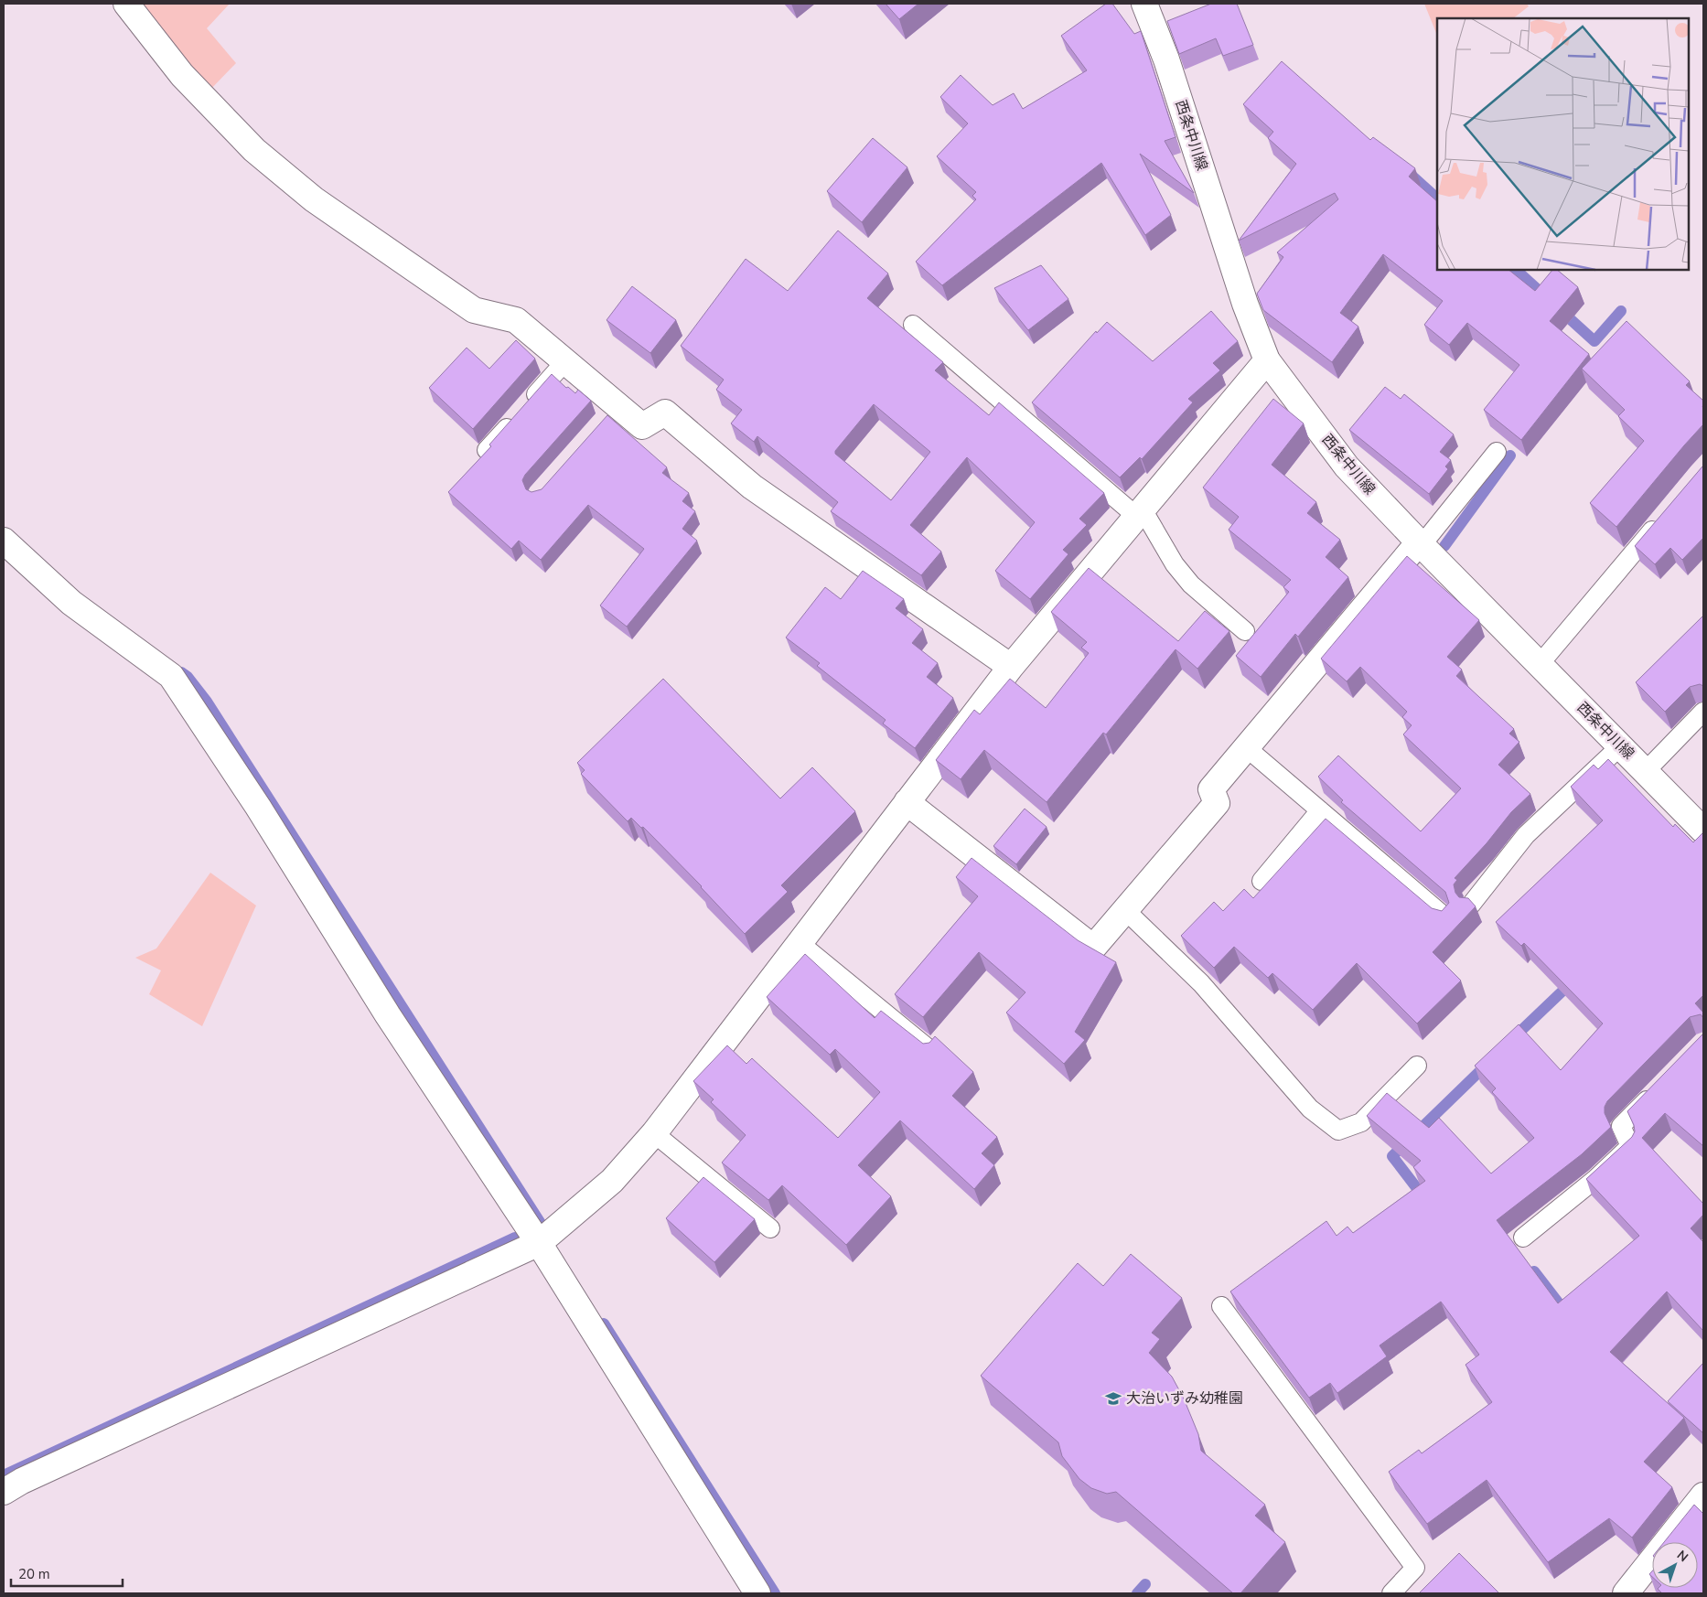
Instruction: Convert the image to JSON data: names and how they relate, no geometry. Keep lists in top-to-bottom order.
{
  "streets": {
    "street": ["西条中川線"]
  },
  "places": {
    "school or university": ["大治いずみ幼稚園"]
  },
  "scale_bar": "20 m",
  "north": "top right"
}
